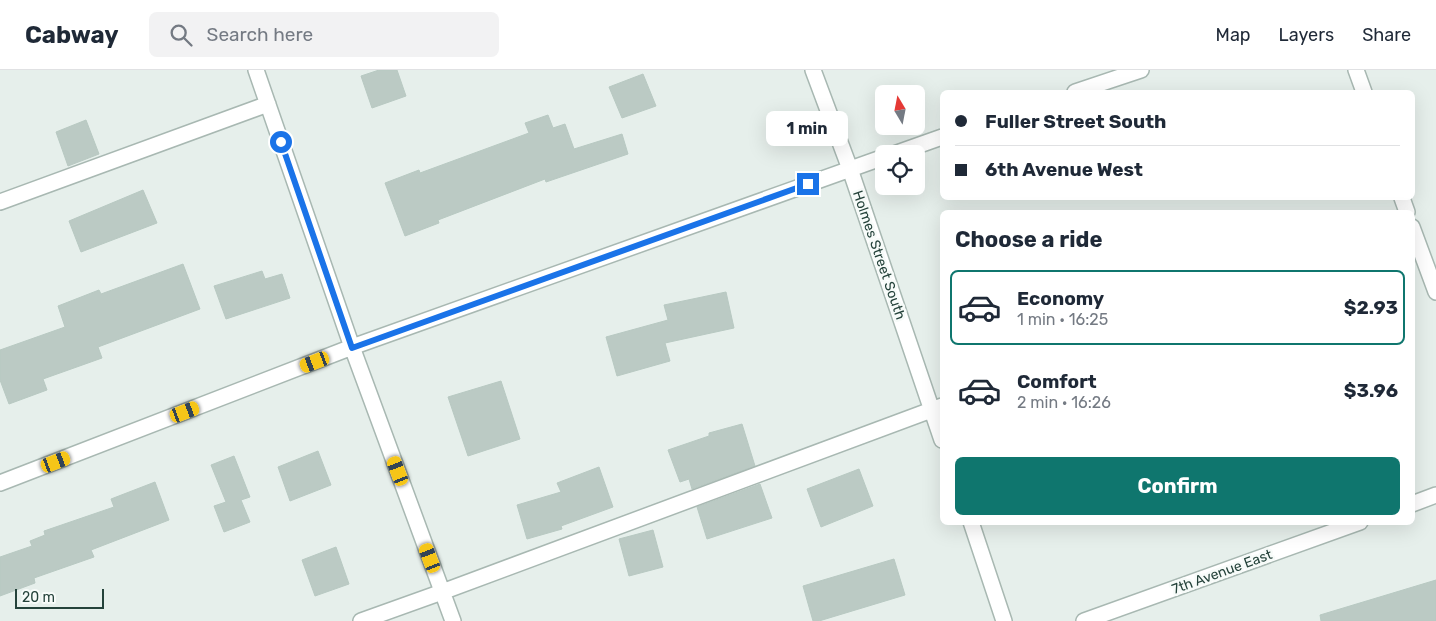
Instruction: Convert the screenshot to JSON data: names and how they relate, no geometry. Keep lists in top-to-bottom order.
{
  "streets": {
    "street": ["Holmes Street South", "7th Avenue East"]
  },
  "scale_bar": "20 m",
  "north": "top",
  "page": {
    "header": "Cabway",
    "search": "Search here",
    "nav": ["Map", "Layers", "Share"],
    "banner": ["Fuller Street South", "6th Avenue West"],
    "bubble": "1 min",
    "heading": "Choose a ride",
    "list": [
      {
        "name": "Economy",
        "note": "1 min · 16:25",
        "value": "$2.93"
      },
      {
        "name": "Comfort",
        "note": "2 min · 16:26",
        "value": "$3.96"
      }
    ],
    "buttons": "Confirm",
    "scale": "20 m"
  }
}
